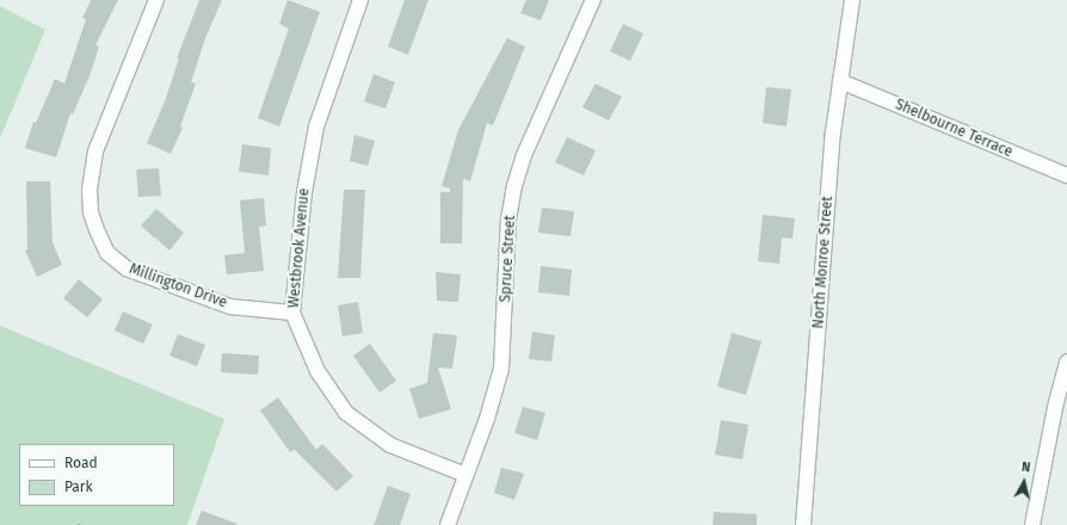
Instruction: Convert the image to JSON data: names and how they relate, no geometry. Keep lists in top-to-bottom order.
{
  "streets": {
    "street": [
      "Shelbourne Terrace",
      "Westbrook Avenue",
      "Spruce Street",
      "North Monroe Street",
      "Millington Drive"
    ]
  },
  "crossings": [
    ["Shelbourne Terrace", "North Monroe Street"],
    ["Westbrook Avenue", "Spruce Street"],
    ["Westbrook Avenue", "Millington Drive"]
  ],
  "legend": ["Road", "Park"],
  "north": "top"
}
